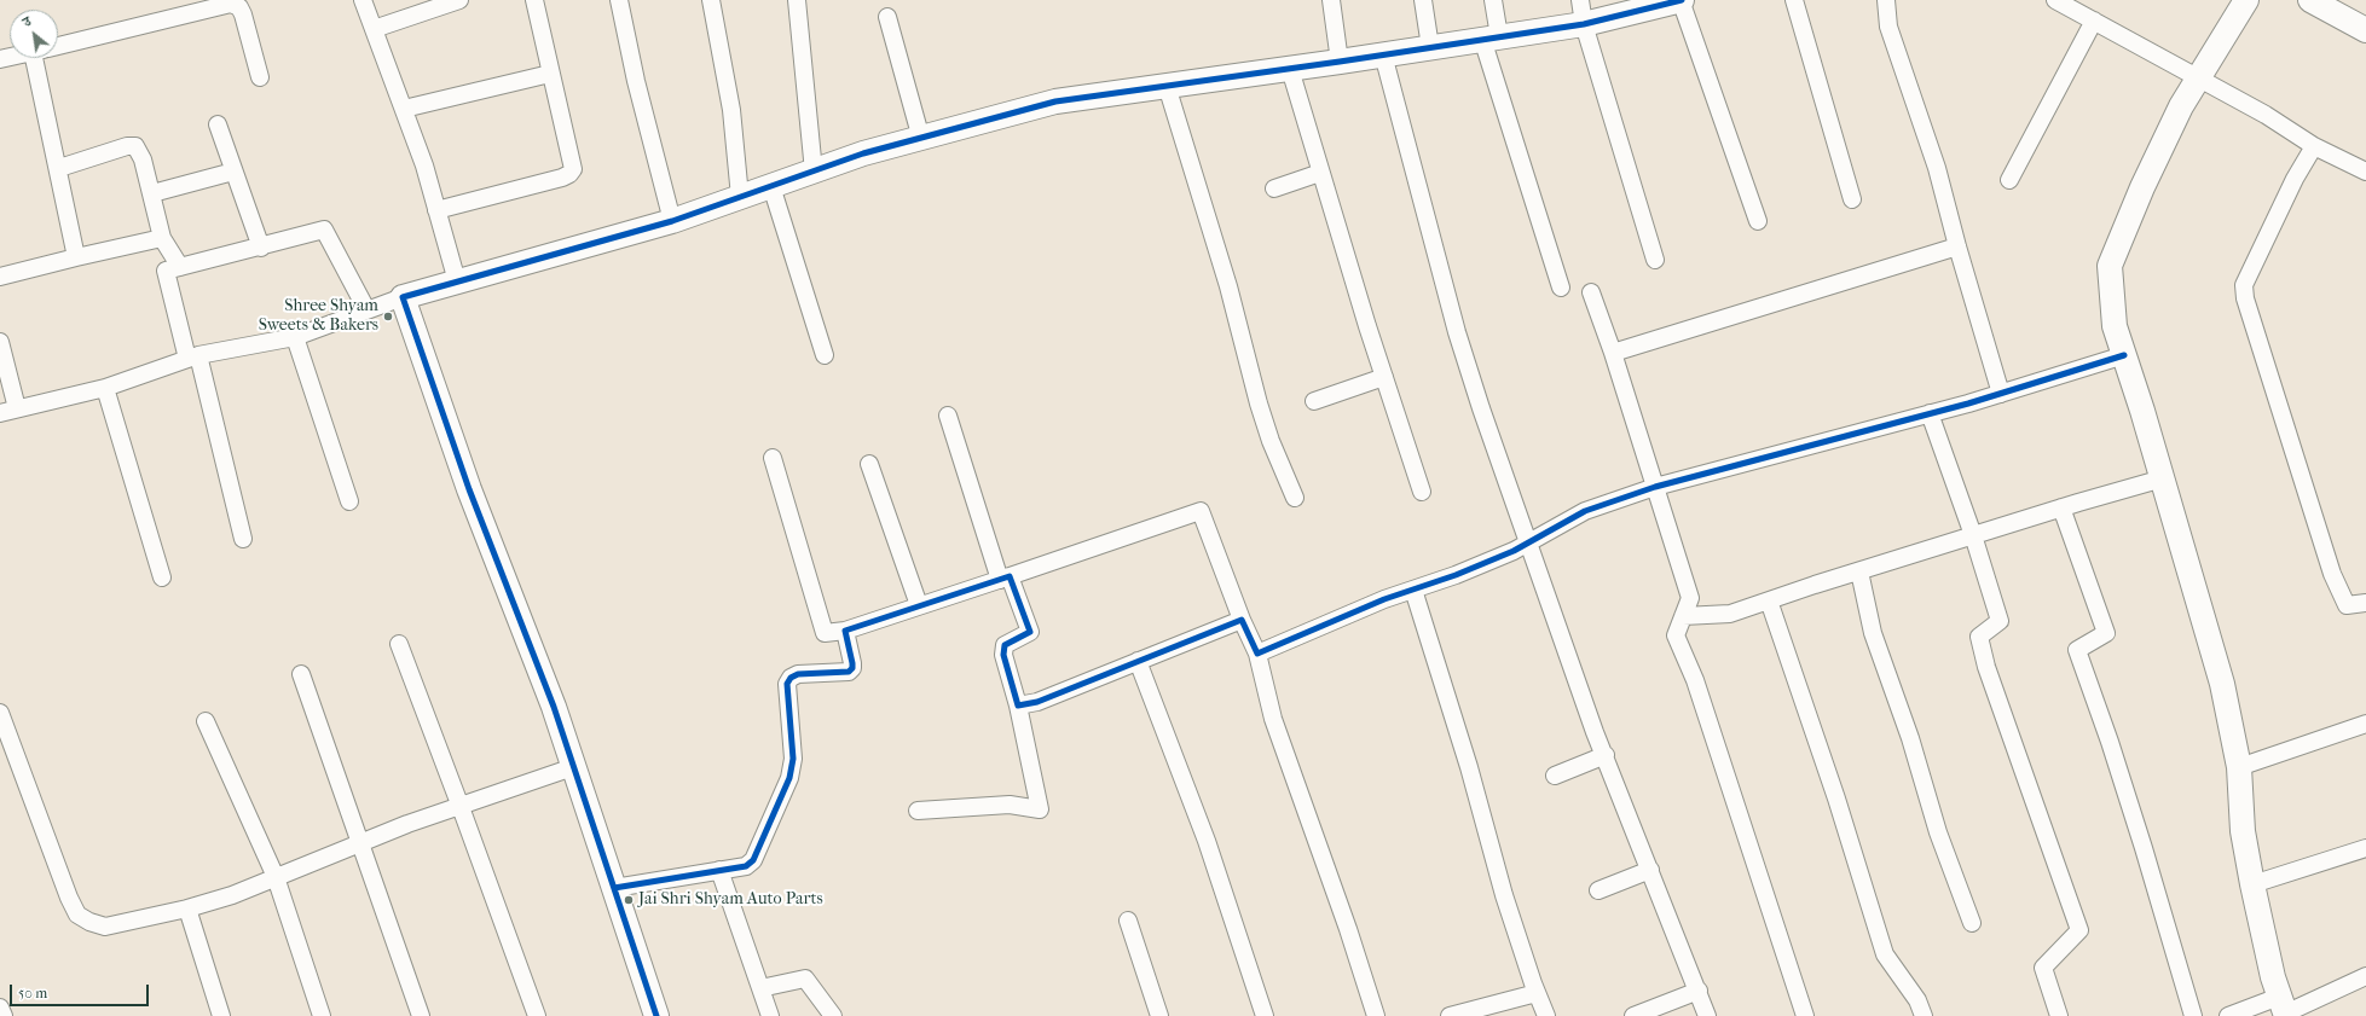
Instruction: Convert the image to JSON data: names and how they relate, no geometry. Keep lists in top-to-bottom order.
{
  "places": ["Shree Shyam Sweets & Bakers", "Jai Shri Shyam Auto Parts"],
  "scale_bar": "50 m",
  "north": "top left"
}
